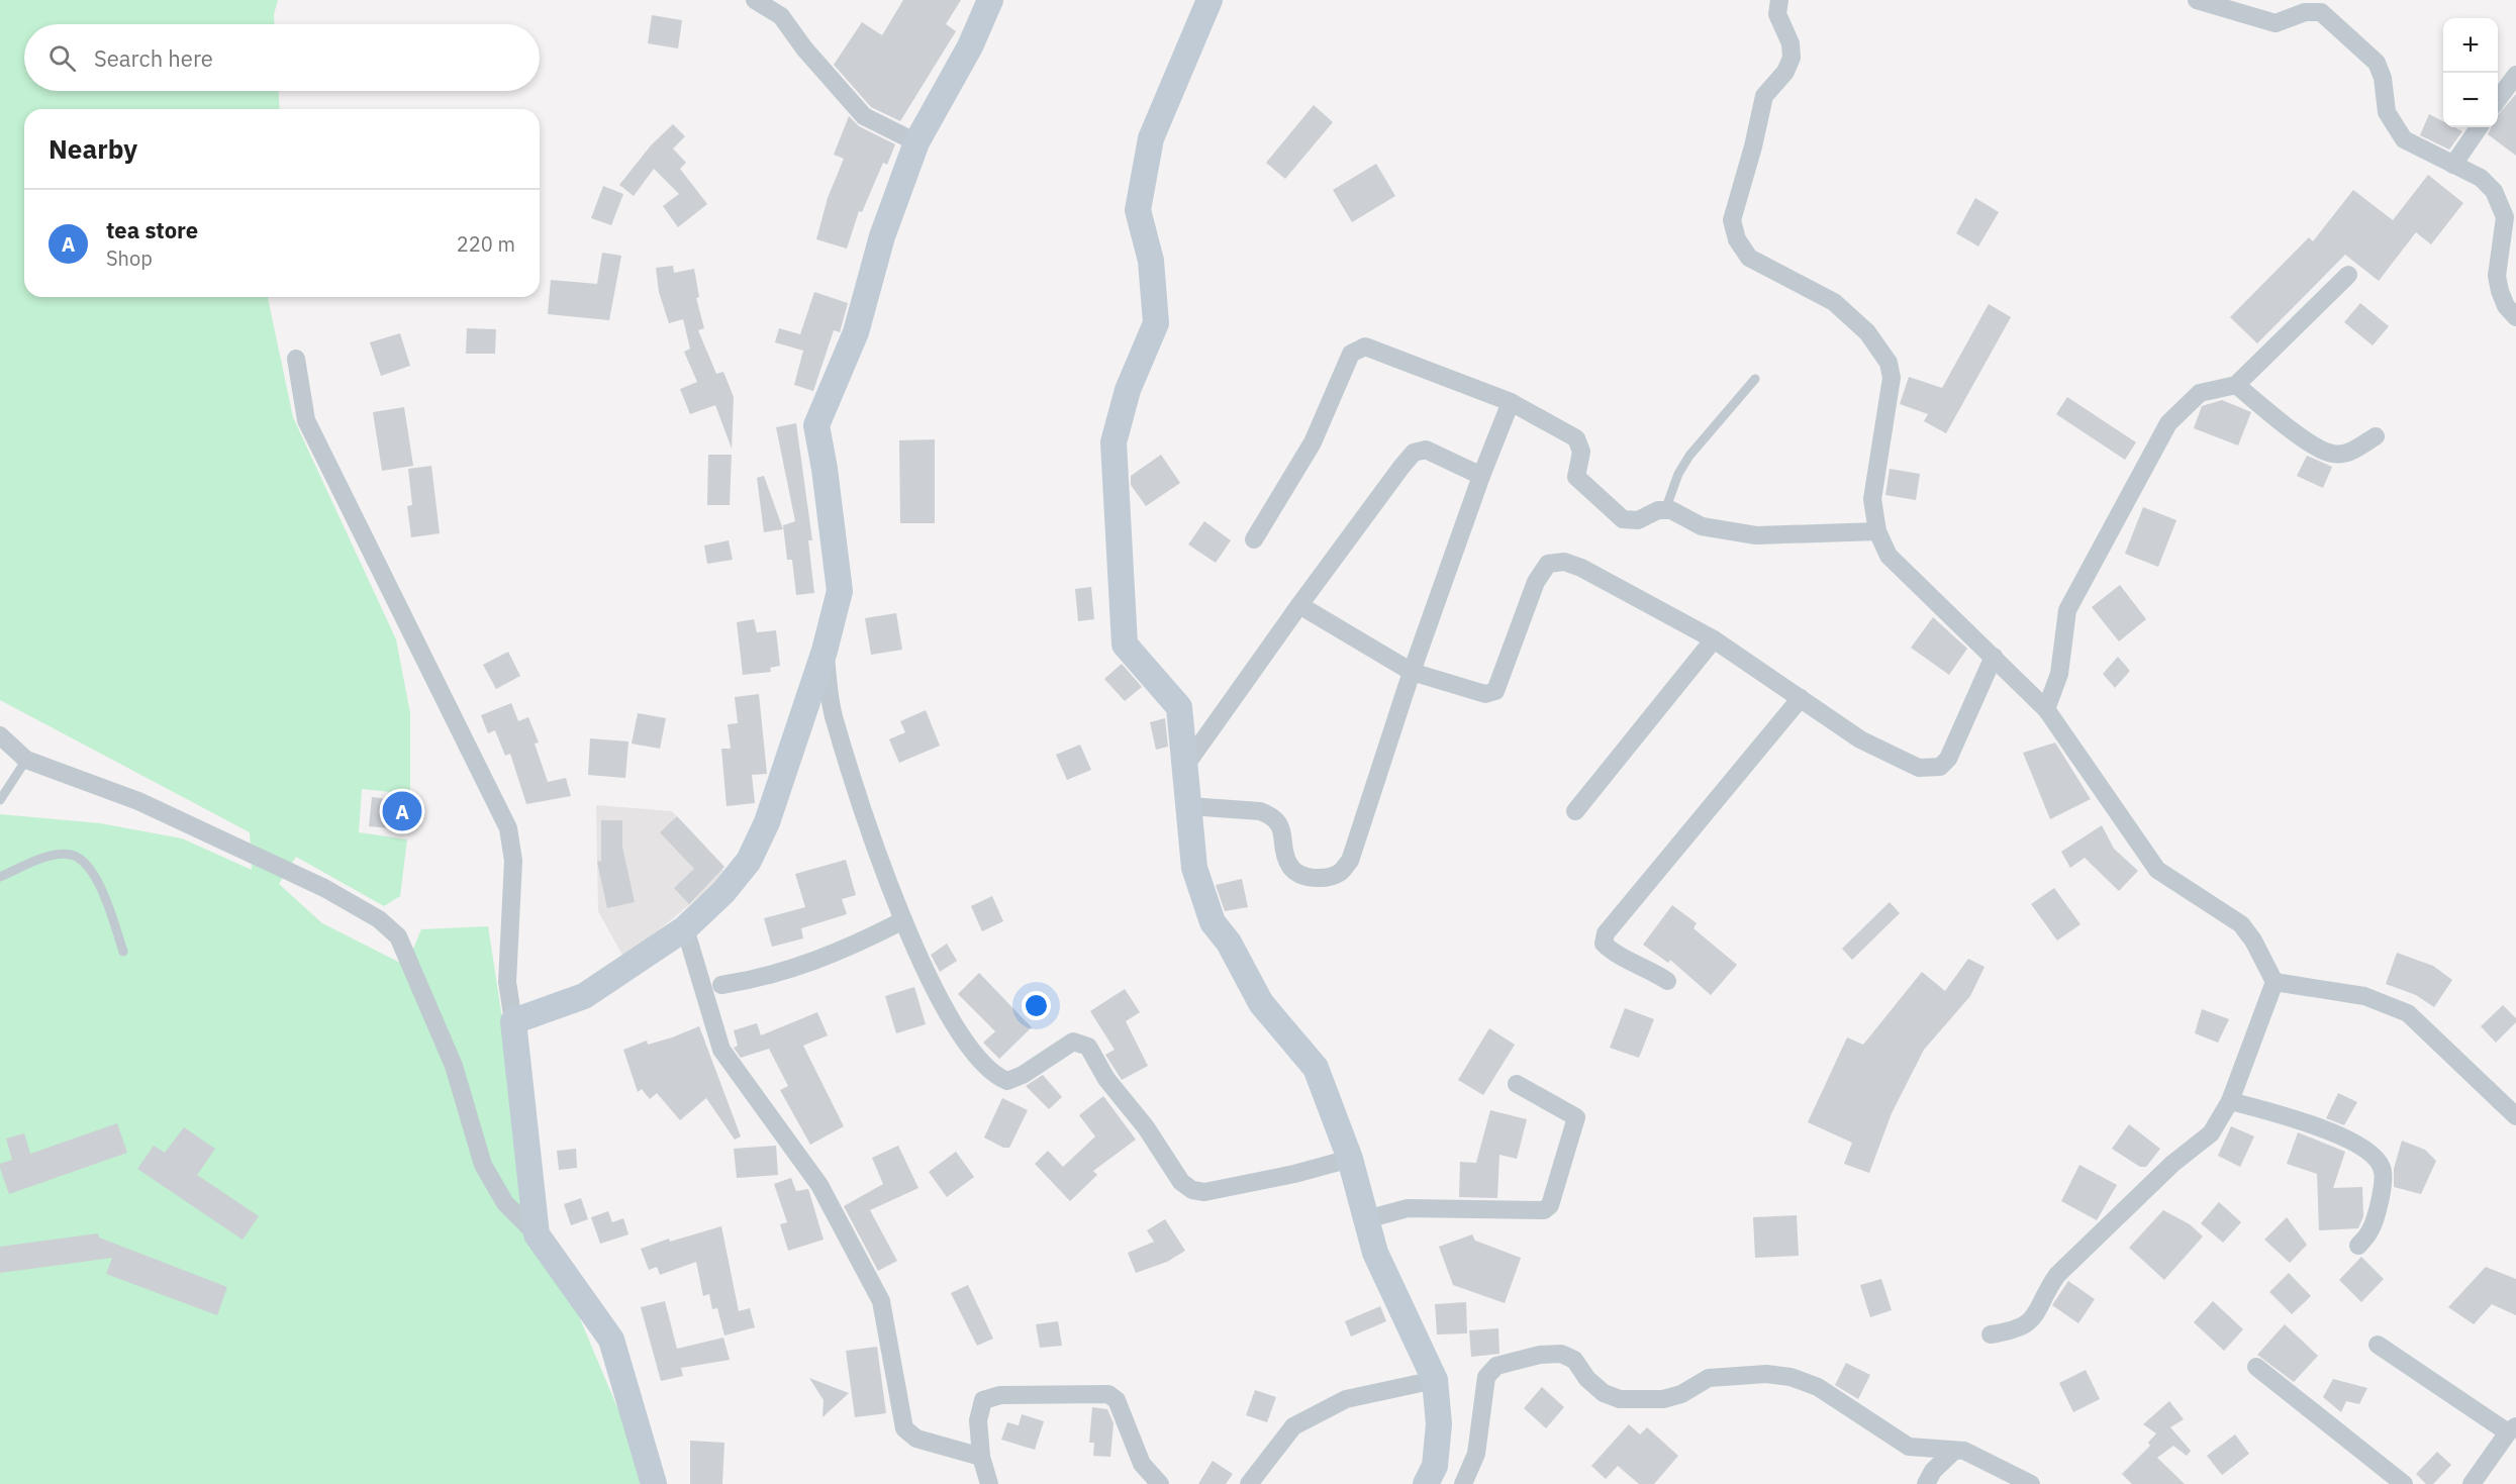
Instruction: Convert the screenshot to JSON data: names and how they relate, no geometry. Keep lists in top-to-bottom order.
{
  "page": {
    "map_buttons": ["+", "−"],
    "search": "Search here",
    "heading": "Nearby",
    "list": [
      {
        "mark": "A",
        "name": "tea store",
        "note": "Shop",
        "value": "220 m"
      }
    ],
    "pins": "A"
  }
}
